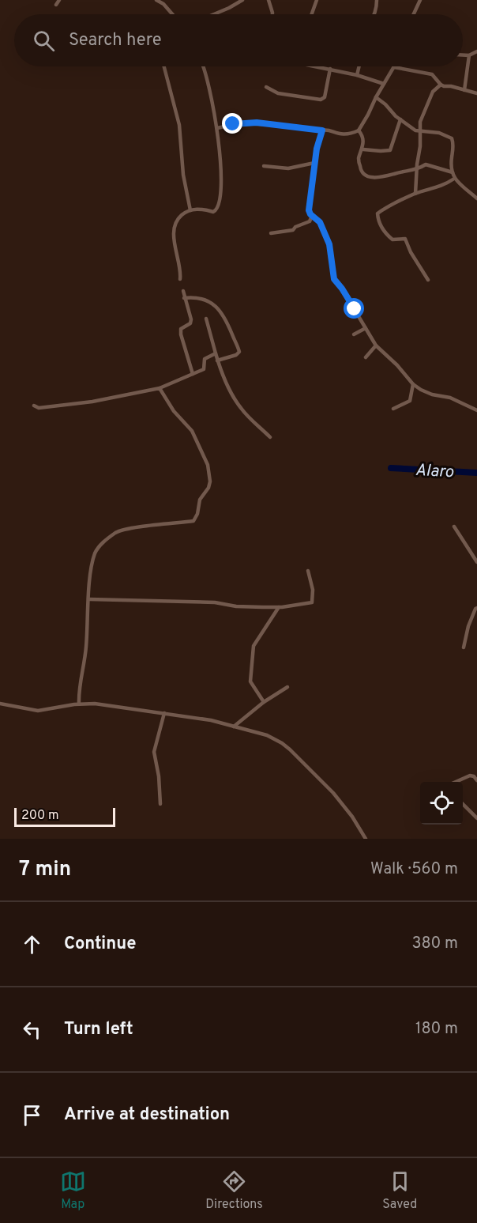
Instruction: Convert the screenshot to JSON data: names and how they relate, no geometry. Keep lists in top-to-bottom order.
{
  "water": ["Alaro"],
  "scale_bar": "200 m",
  "page": {
    "search": "Search here",
    "scale": "200 m",
    "heading": ["7 min", "Walk · 560 m"],
    "list": [
      ["Continue", "380 m"],
      ["Turn left", "180 m"],
      "Arrive at destination"
    ],
    "nav": ["Map", "Directions", "Saved"]
  }
}
